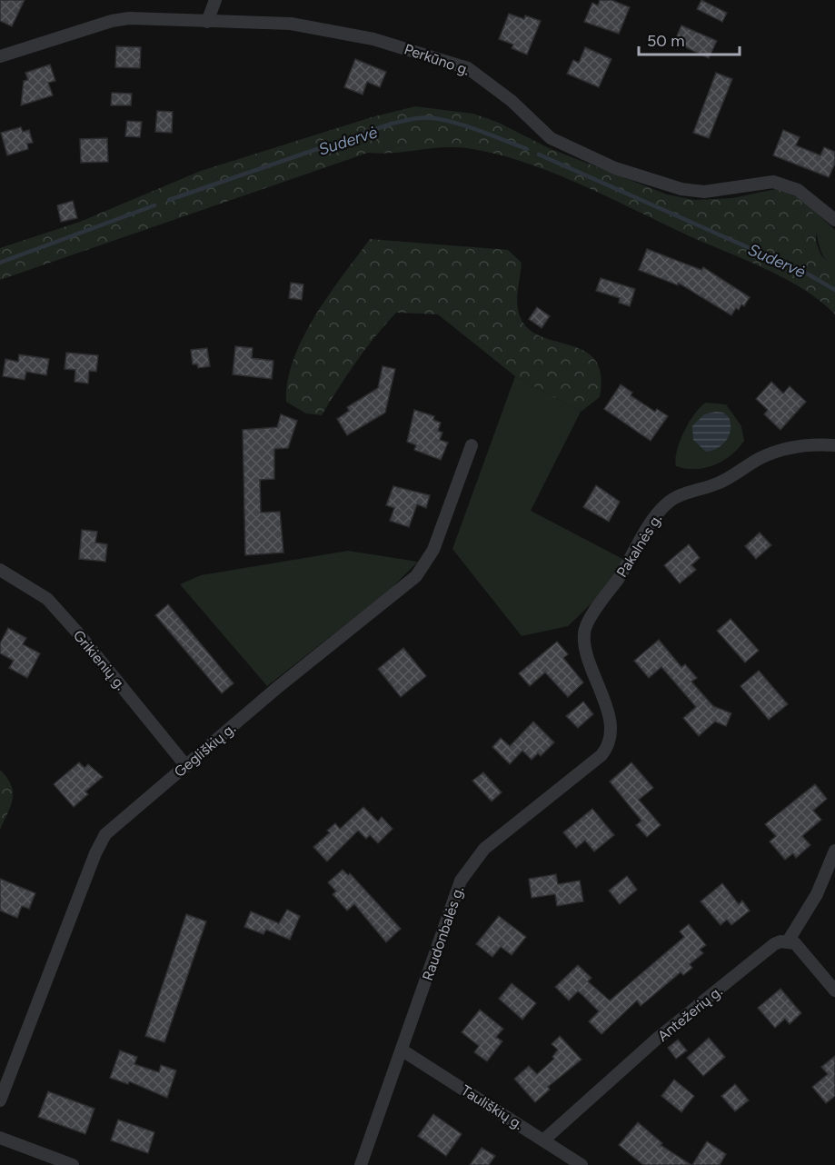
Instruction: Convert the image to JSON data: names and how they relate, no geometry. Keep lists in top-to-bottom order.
{
  "streets": {
    "street": [
      "Perkūno g.",
      "Pakalnės g.",
      "Grikienių g.",
      "Gegliškių g.",
      "Raudonbalės g.",
      "Antežerių g.",
      "Tauliškių g."
    ]
  },
  "crossings": [
    ["Pakalnės g.", "Raudonbalės g."],
    ["Grikienių g.", "Gegliškių g."],
    ["Raudonbalės g.", "Tauliškių g."],
    ["Antežerių g.", "Tauliškių g."]
  ],
  "water": ["Sudervė"],
  "scale_bar": "50 m"
}
